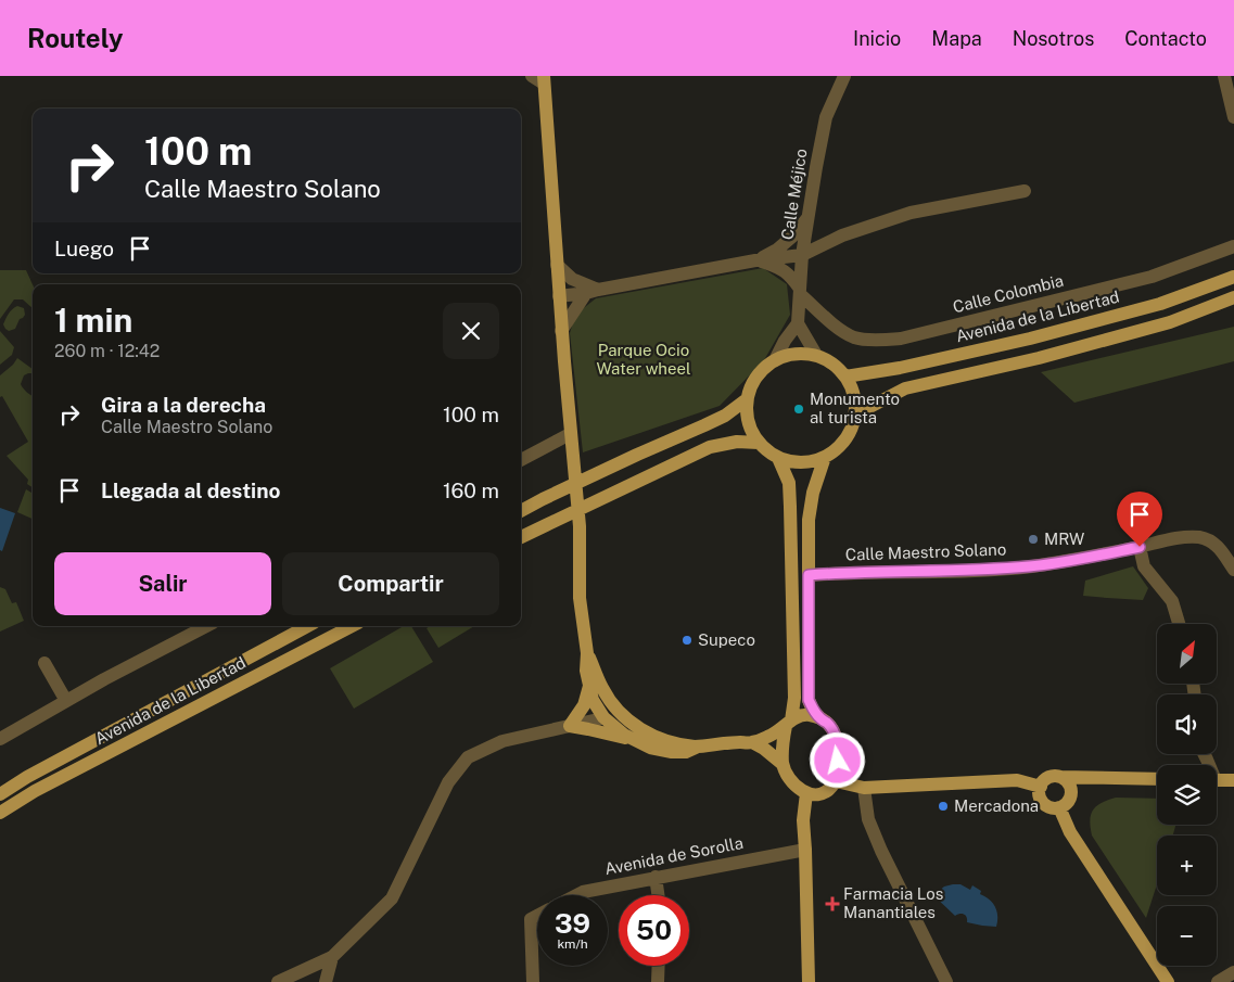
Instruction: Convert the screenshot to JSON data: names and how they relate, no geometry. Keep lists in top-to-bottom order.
{
  "streets": {
    "main road": ["Avenida de la Libertad"],
    "street": [
      "Calle Méjico",
      "Calle Colombia",
      "Calle Maestro Solano",
      "Avenida de Sorolla"
    ]
  },
  "crossings": [
    ["Calle Méjico", "Calle Colombia"]
  ],
  "parks": ["Parque Ocio Water wheel"],
  "places": {
    "other": [
      "Monumento al turista",
      "MRW",
      "Supeco",
      "Mercadona"
    ],
    "health": ["Farmacia Los Manantiales"]
  },
  "north": "top right",
  "page": {
    "header": "Routely",
    "nav": [
      "Inicio",
      "Mapa",
      "Nosotros",
      "Contacto"
    ],
    "turn": ["100 m", "Calle Maestro Solano"],
    "then": "Luego",
    "heading": ["1 min", "260 m · 12:42"],
    "list": [
      {
        "name": "Gira a la derecha",
        "note": "Calle Maestro Solano",
        "value": "100 m"
      },
      {
        "name": "Llegada al destino",
        "value": "160 m"
      }
    ],
    "buttons": ["Salir", "Compartir"],
    "map_buttons": ["+", "−"],
    "speed": "39 km/h",
    "limit": "50"
  }
}
